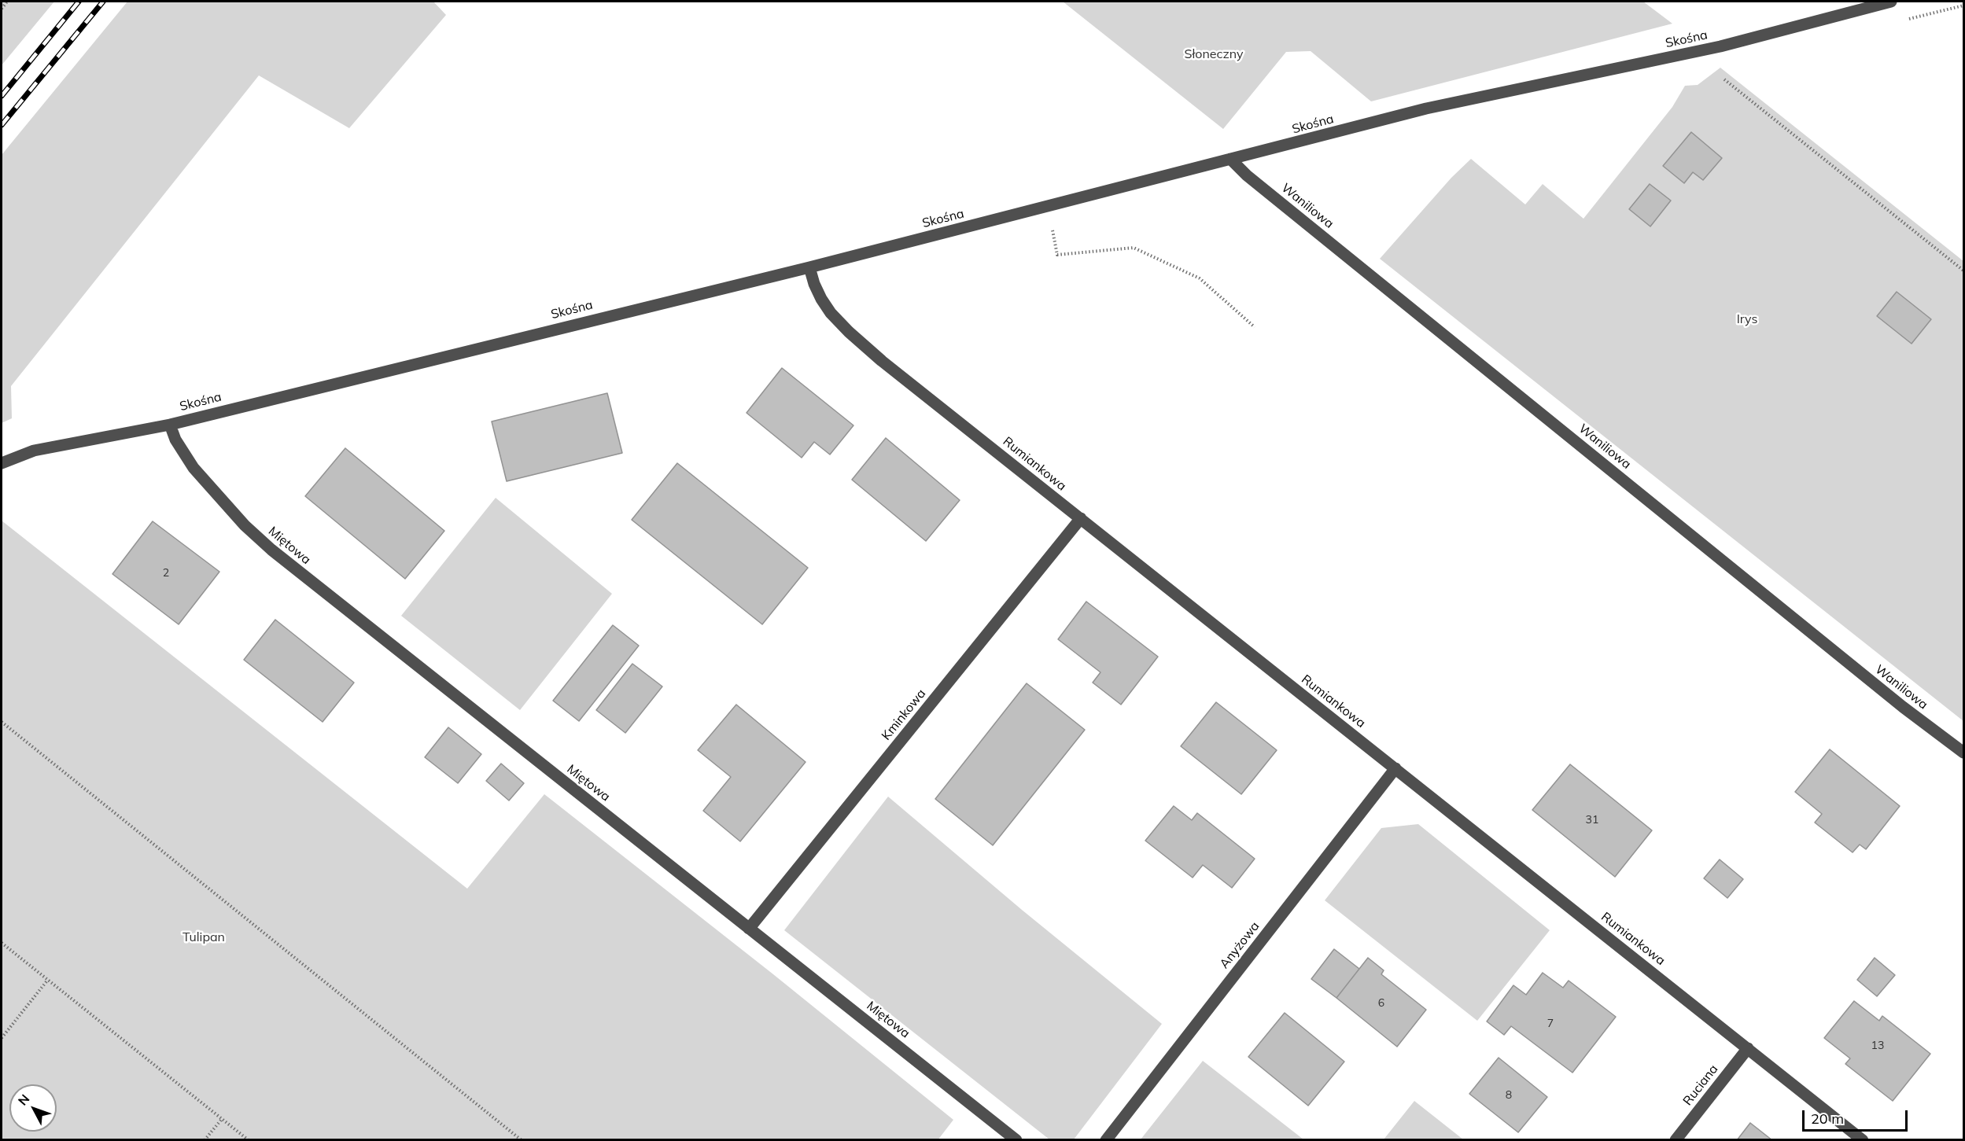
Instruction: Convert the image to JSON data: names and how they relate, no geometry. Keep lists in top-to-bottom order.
{
  "streets": {
    "street": [
      "Skośna",
      "Waniliowa",
      "Rumiankowa",
      "Miętowa",
      "Kminkowa",
      "Anyżowa",
      "Ruciana"
    ]
  },
  "crossings": [
    ["Skośna", "Waniliowa"],
    ["Skośna", "Rumiankowa"],
    ["Skośna", "Miętowa"],
    ["Rumiankowa", "Kminkowa"],
    ["Rumiankowa", "Anyżowa"],
    ["Rumiankowa", "Ruciana"],
    ["Miętowa", "Kminkowa"]
  ],
  "parks": ["Słoneczny", "Irys", "Tulipan"],
  "house_numbers": [
    "2",
    "31",
    "6",
    "7",
    "13",
    "8"
  ],
  "scale_bar": "20 m",
  "north": "top left"
}
